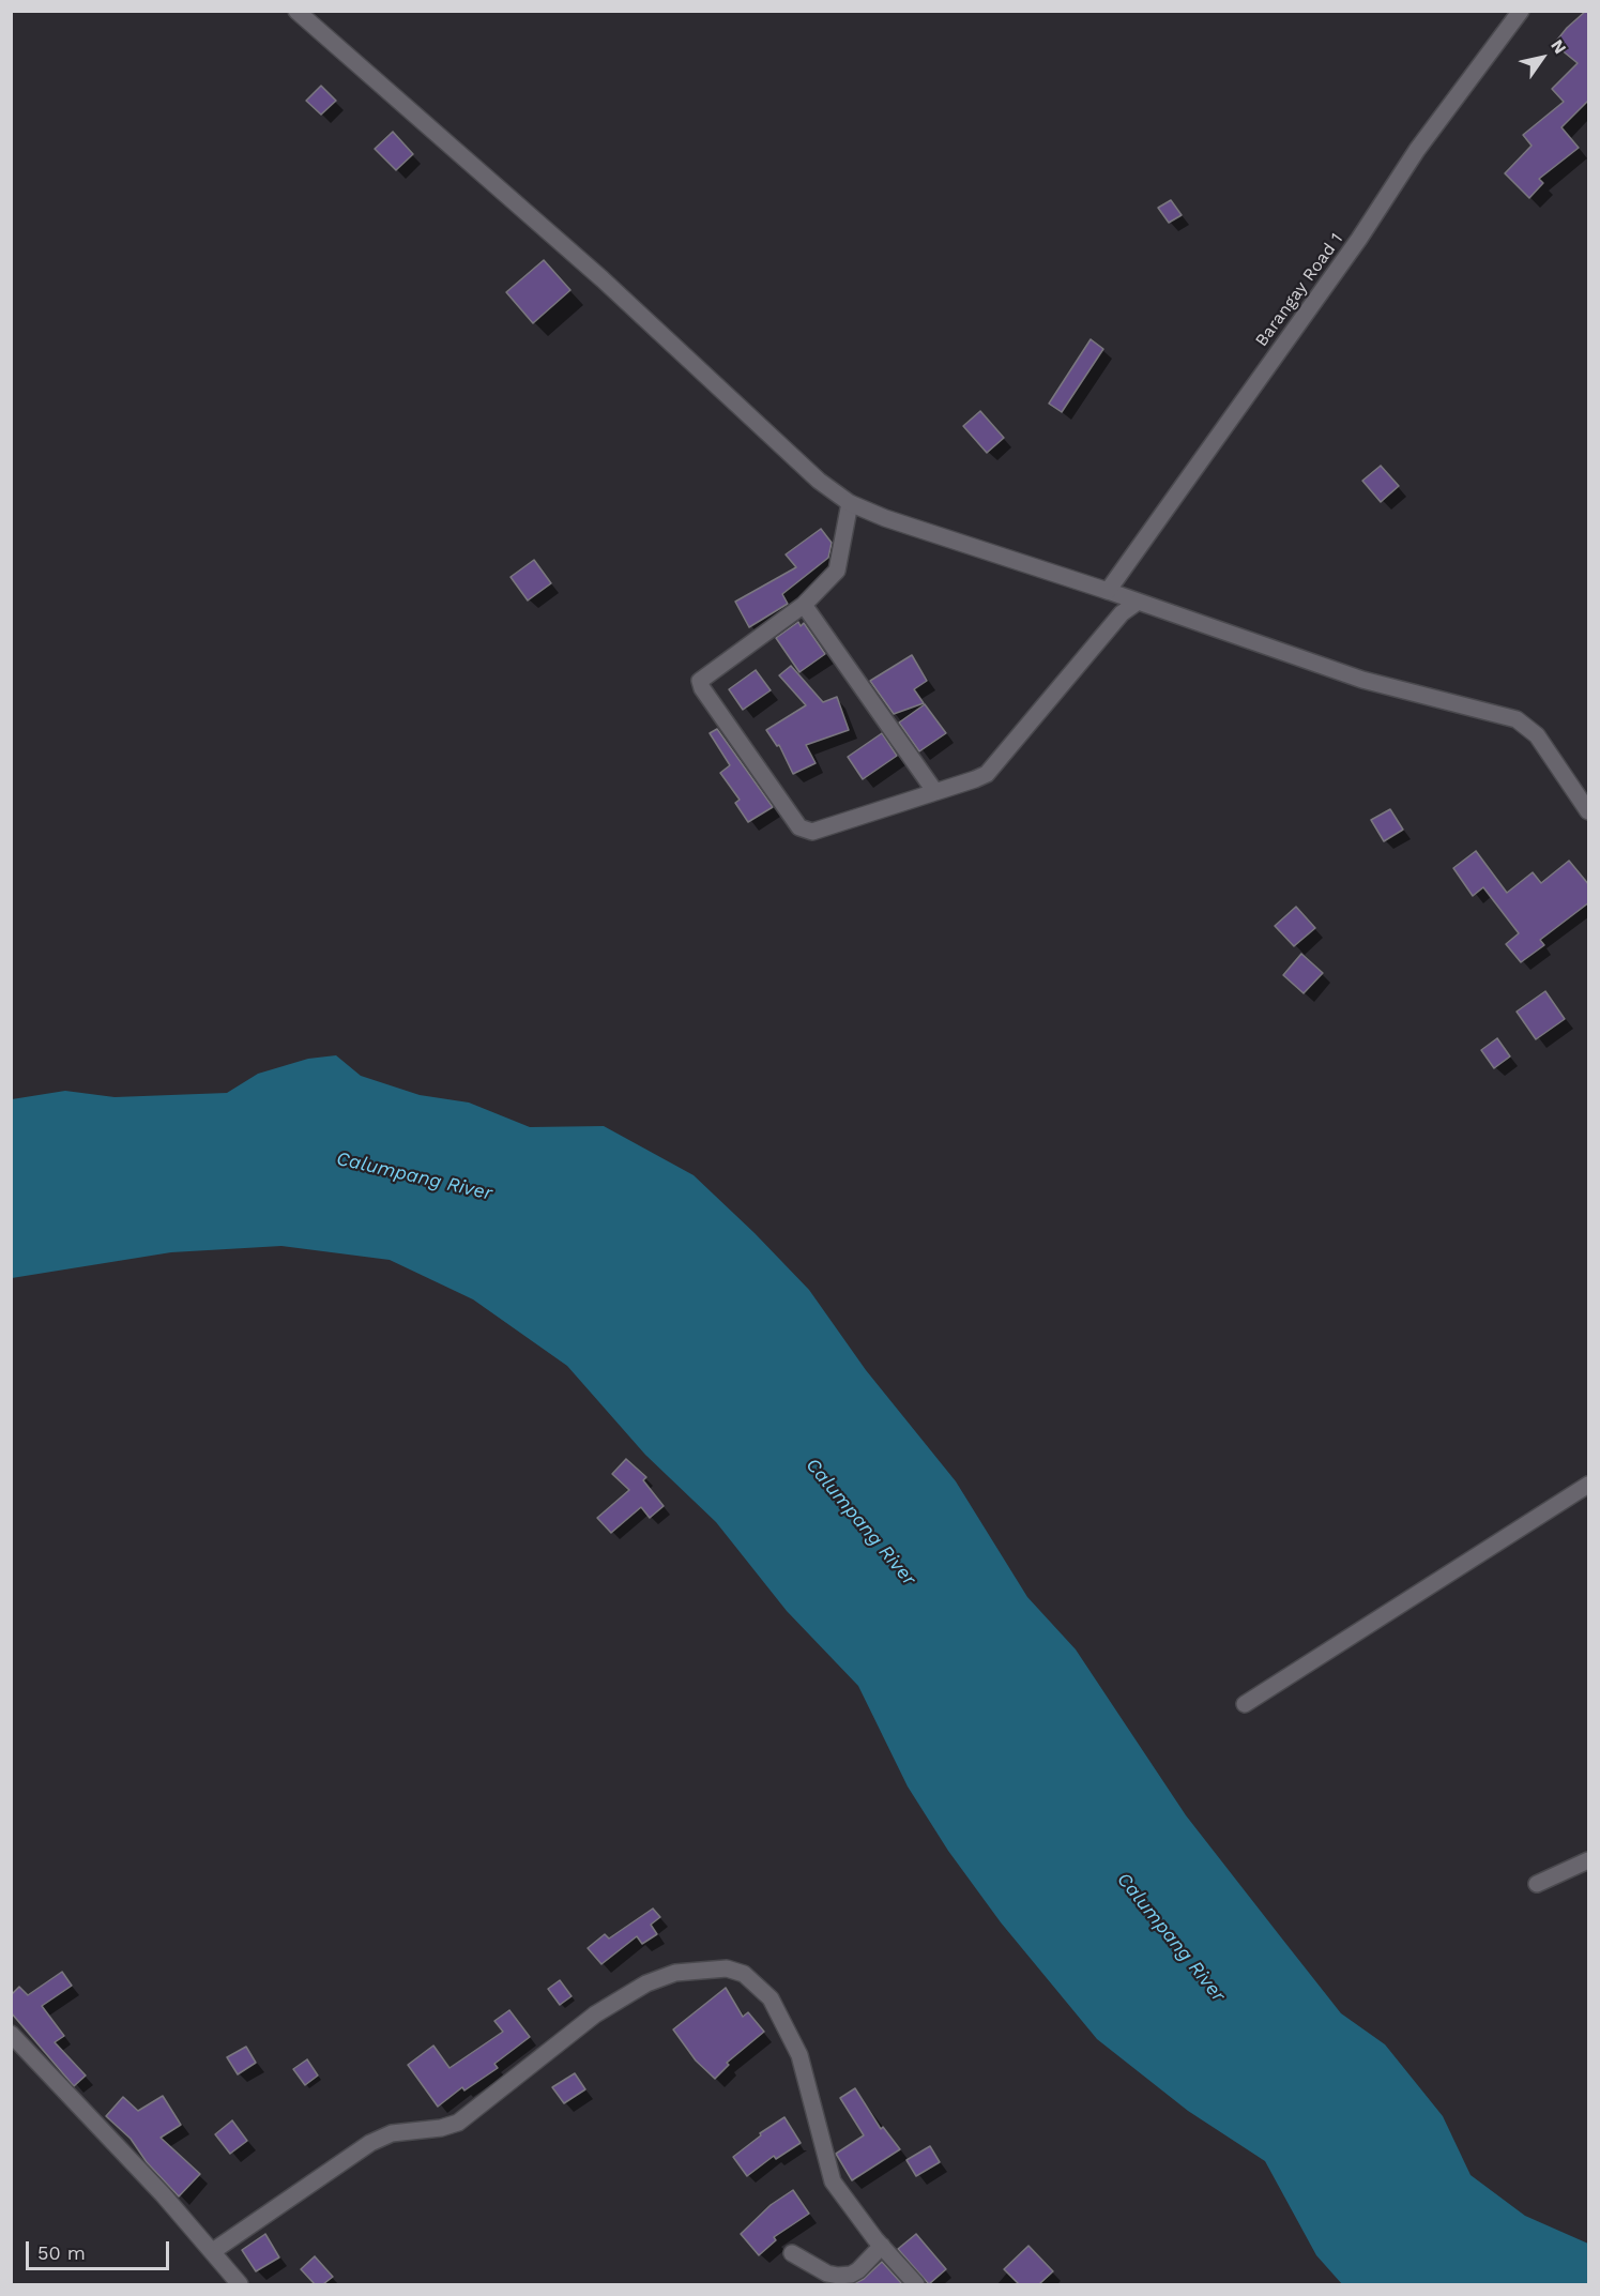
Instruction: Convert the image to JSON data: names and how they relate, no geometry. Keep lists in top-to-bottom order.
{
  "streets": {
    "street": ["Barangay Road 1"]
  },
  "water": ["Calumpang River"],
  "scale_bar": "50 m",
  "north": "top right"
}
